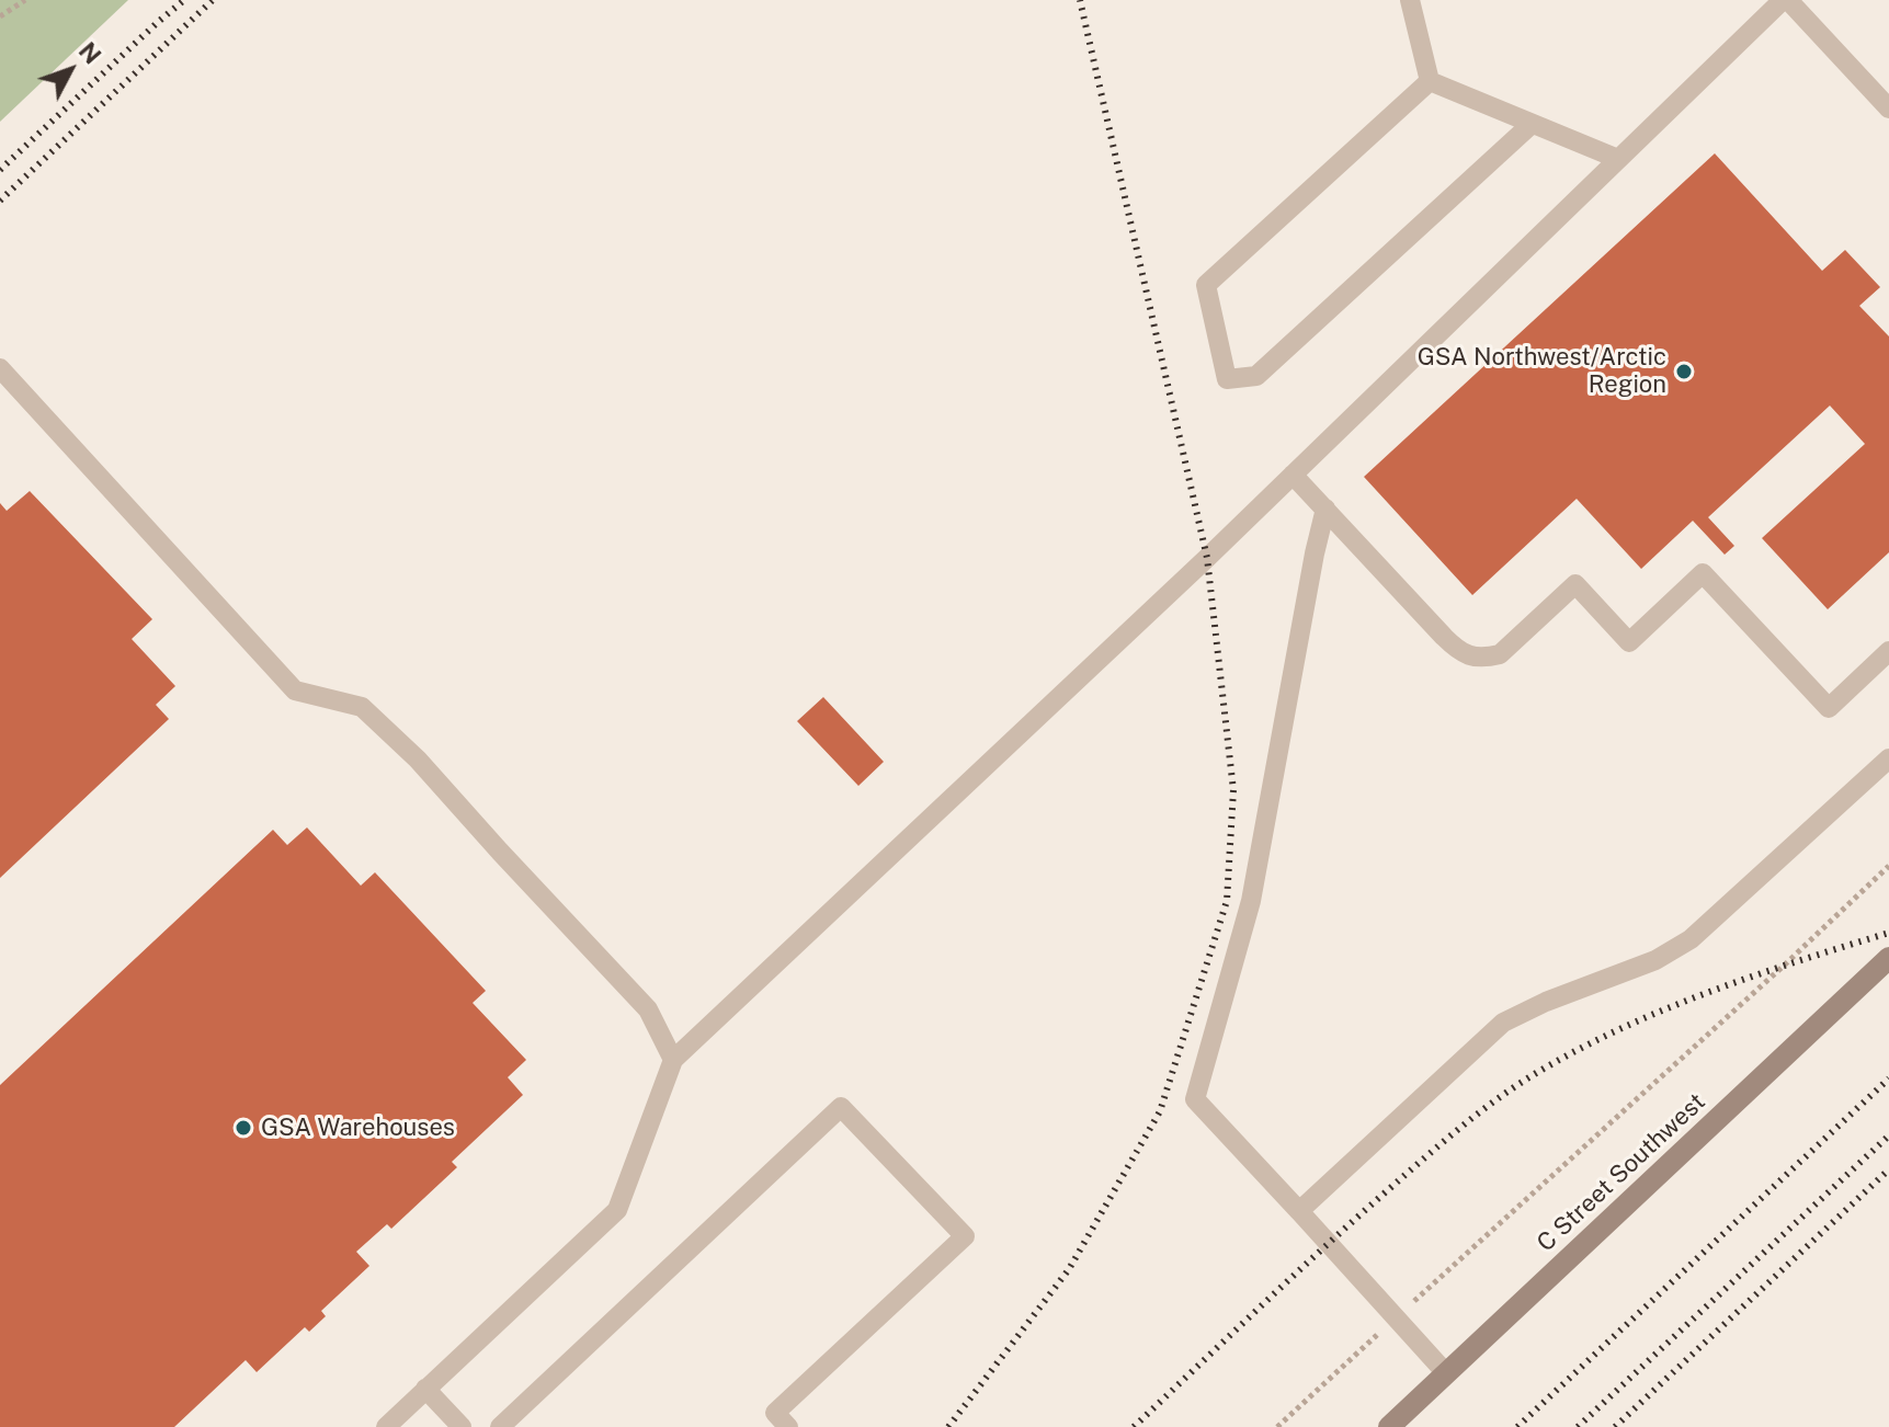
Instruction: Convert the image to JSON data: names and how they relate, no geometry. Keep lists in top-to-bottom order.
{
  "streets": {
    "main road": ["C Street Southwest"]
  },
  "places": ["GSA Northwest/Arctic Region", "GSA Warehouses"],
  "north": "top right"
}
